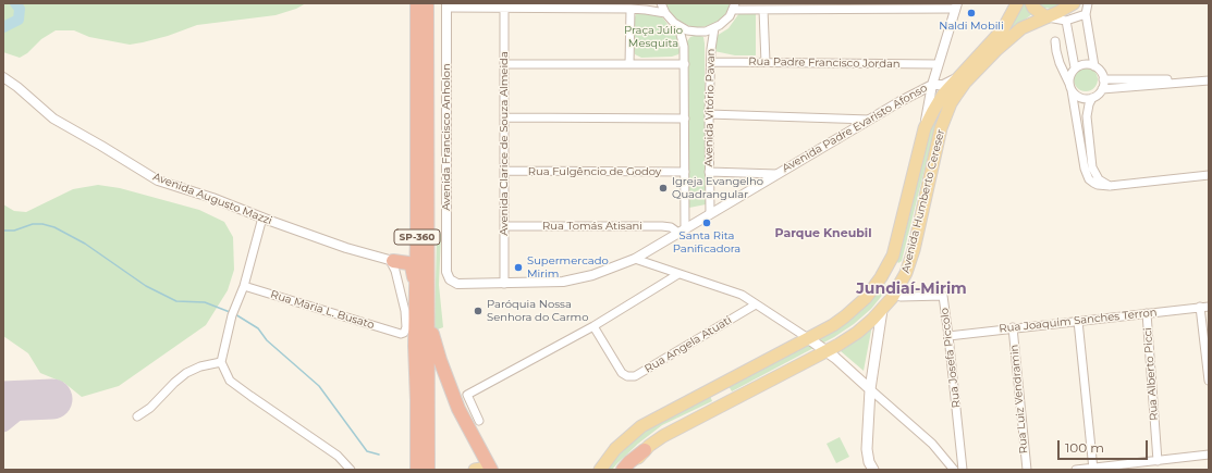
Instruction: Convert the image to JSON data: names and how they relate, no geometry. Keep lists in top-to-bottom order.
{
  "streets": {
    "highway": ["SP-360"],
    "main road": ["Avenida Humberto Cereser"],
    "street": [
      "Rua Padre Francisco Jordan",
      "Avenida Vitório Pavan",
      "Avenida Padre Evaristo Afonso",
      "Avenida Francisco Anholon",
      "Avenida Clarice de Souza Almeida",
      "Rua Fulgêncio de Godoy",
      "Avenida Augusto Mazzi",
      "Rua Tomás Atisani",
      "Rua Maria L. Busato",
      "Rua Joaquim Sanches Terron",
      "Rua Angela Atuati",
      "Rua Josefa Piccolo",
      "Rua Alberto Picci",
      "Rua Luiz Vendramin"
    ]
  },
  "crossings": [
    ["Rua Padre Francisco Jordan", "Avenida Vitório Pavan"],
    ["Avenida Vitório Pavan", "Avenida Padre Evaristo Afonso"],
    ["Avenida Padre Evaristo Afonso", "Avenida Francisco Anholon"],
    ["Avenida Padre Evaristo Afonso", "Avenida Clarice de Souza Almeida"],
    ["Avenida Padre Evaristo Afonso", "Avenida Humberto Cereser"],
    ["Avenida Padre Evaristo Afonso", "Rua Tomás Atisani"],
    ["Avenida Clarice de Souza Almeida", "Rua Fulgêncio de Godoy"],
    ["Avenida Clarice de Souza Almeida", "Rua Tomás Atisani"],
    ["Avenida Augusto Mazzi", "Rua Maria L. Busato"],
    ["Avenida Humberto Cereser", "Rua Josefa Piccolo"],
    ["Rua Joaquim Sanches Terron", "Rua Josefa Piccolo"],
    ["Rua Joaquim Sanches Terron", "Rua Alberto Picci"],
    ["Rua Joaquim Sanches Terron", "Rua Luiz Vendramin"]
  ],
  "districts": ["Parque Kneubil", "Jundiaí-Mirim"],
  "parks": ["Praça Júlio Mesquita"],
  "places": [
    "Naldi Mobili",
    "Igreja Evangelho Quadrangular",
    "Santa Rita Panificadora",
    "Supermercado Mirim",
    "Paróquia Nossa Senhora do Carmo"
  ],
  "scale_bar": "100 m"
}
